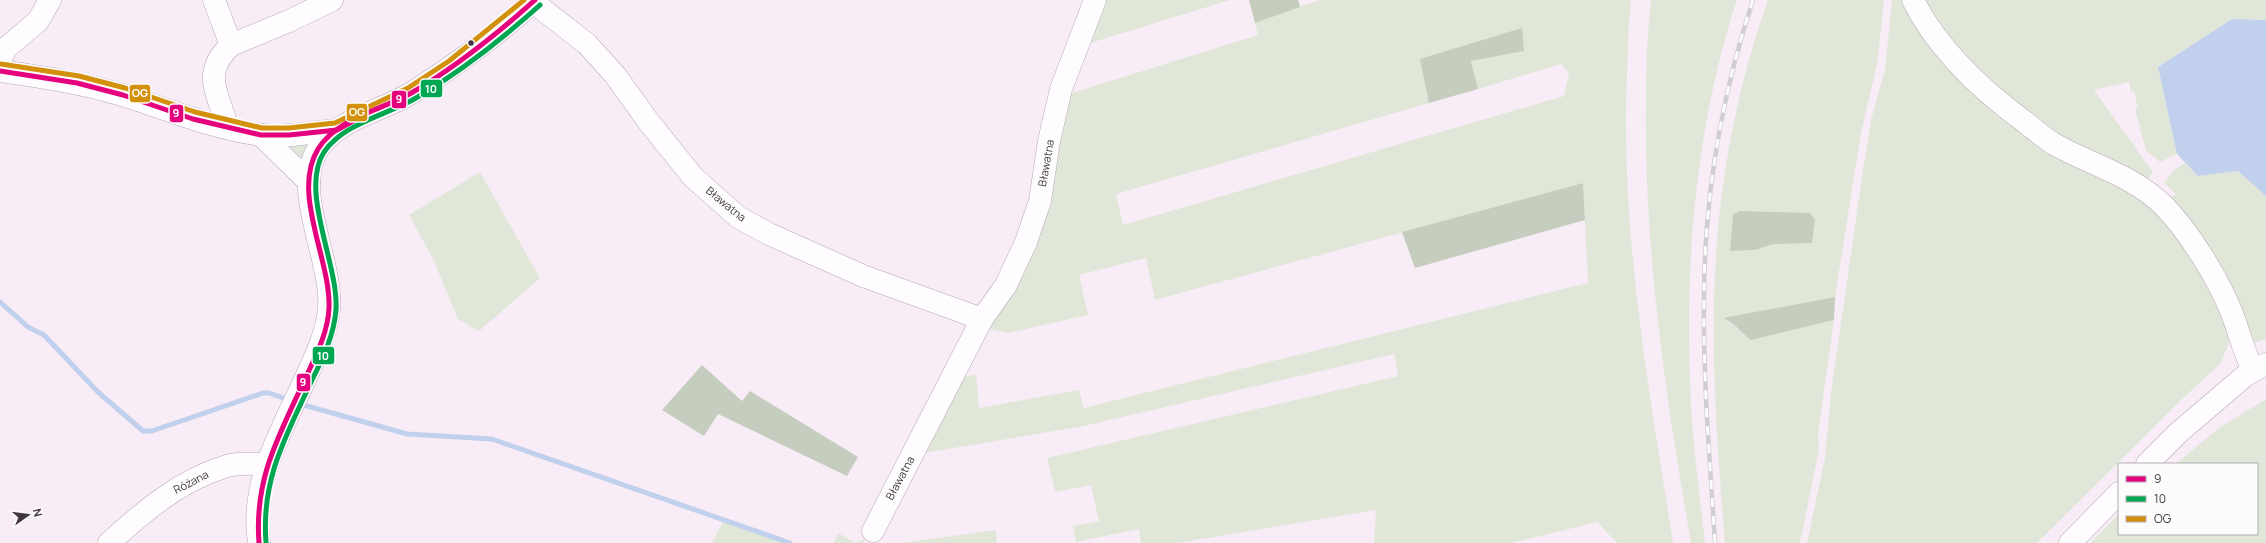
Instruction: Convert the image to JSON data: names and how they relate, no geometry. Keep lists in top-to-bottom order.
{
  "streets": {
    "street": ["Bławatna", "Różana"]
  },
  "lines": ["transit line 9", "transit line OG", "transit line 10"],
  "legend": ["9", "10", "OG"],
  "north": "right"
}
